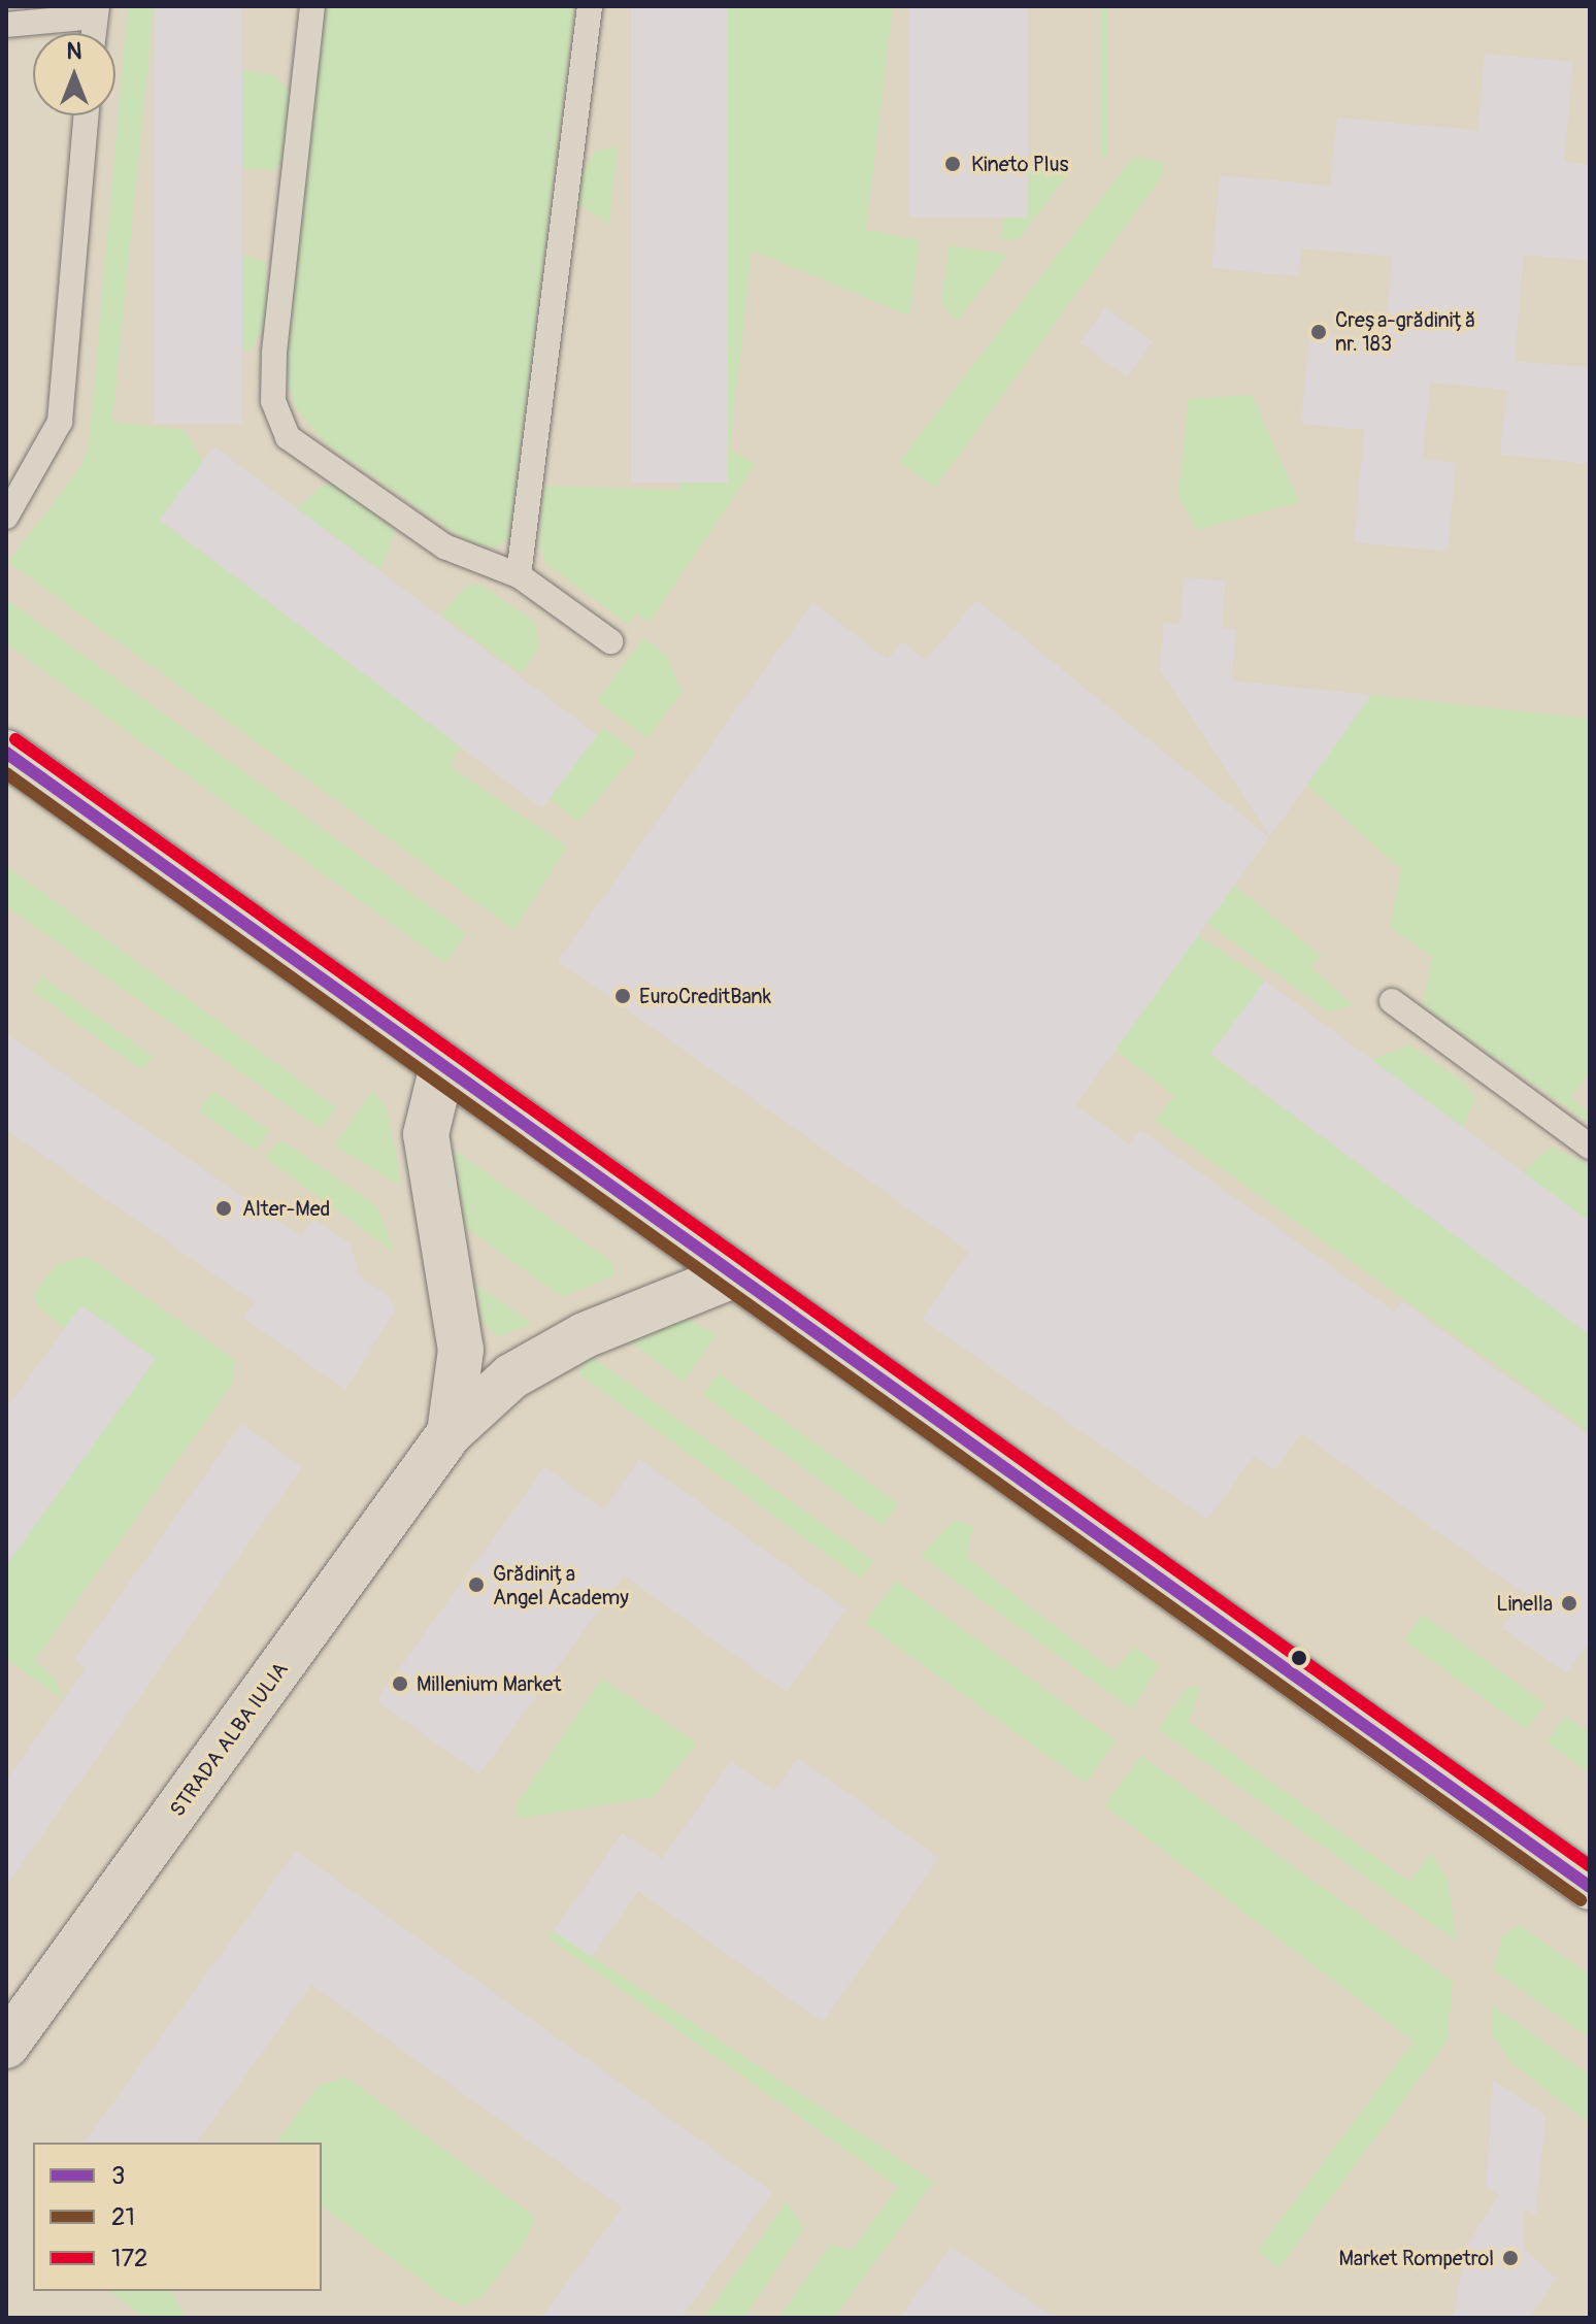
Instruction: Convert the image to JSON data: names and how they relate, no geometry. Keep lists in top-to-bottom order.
{
  "streets": {
    "street": ["STRADA ALBA IULIA"]
  },
  "places": [
    "Kineto Plus",
    "Creșa-grădiniță nr. 183",
    "EuroCreditBank",
    "Alter-Med",
    "Grădinița Angel Academy",
    "Linella",
    "Millenium Market",
    "Market Rompetrol"
  ],
  "lines": ["transit line 172", "transit line 3", "transit line 21"],
  "legend": ["3", "21", "172"],
  "north": "top"
}
